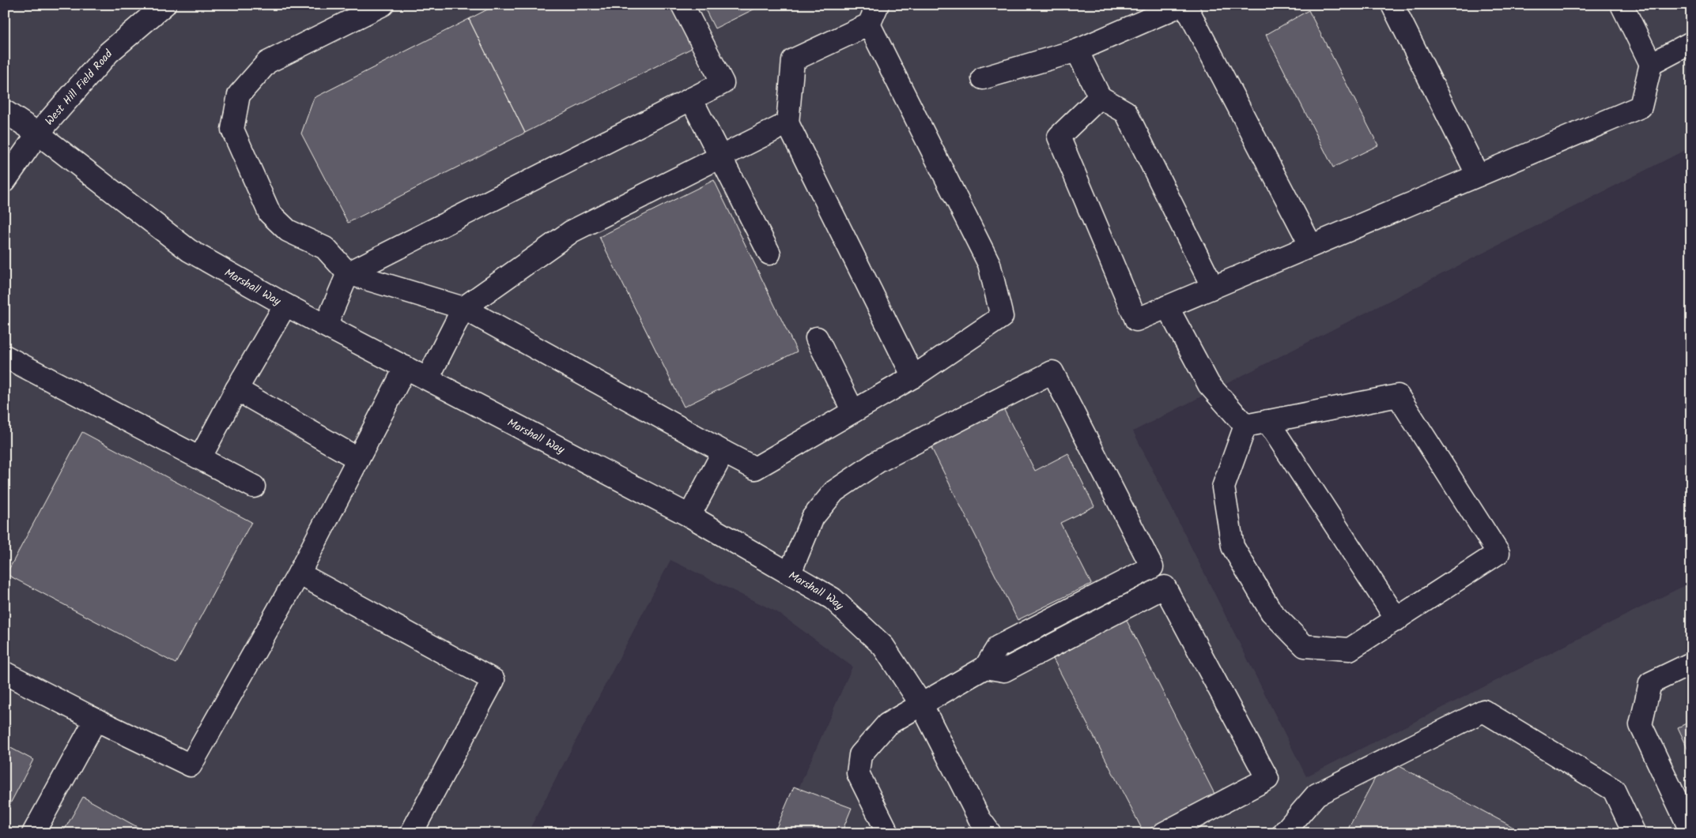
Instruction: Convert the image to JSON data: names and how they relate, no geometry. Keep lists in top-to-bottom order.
{
  "streets": {
    "street": ["West Hill Field Road", "Marshall Way"]
  },
  "crossings": [
    ["West Hill Field Road", "Marshall Way"]
  ]
}
